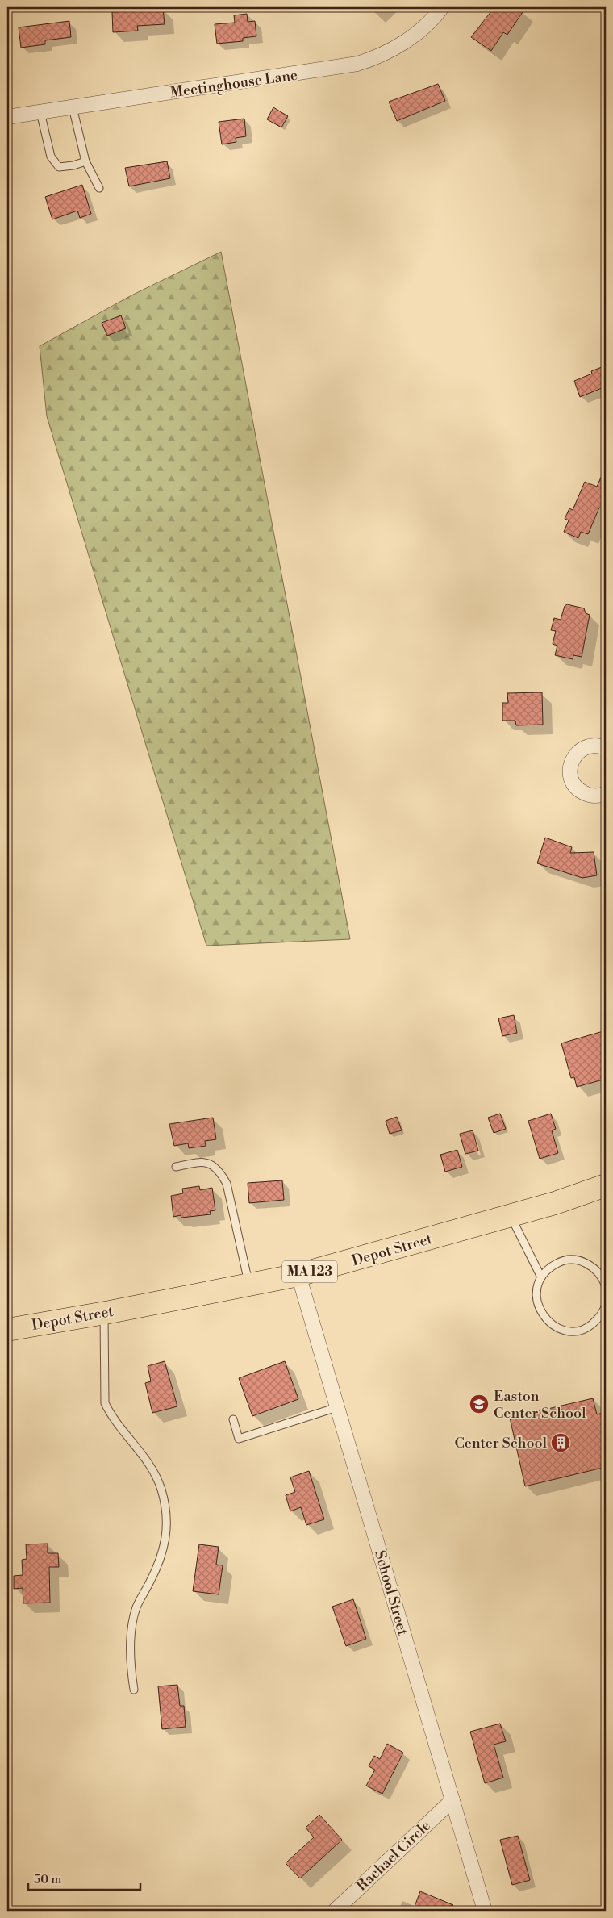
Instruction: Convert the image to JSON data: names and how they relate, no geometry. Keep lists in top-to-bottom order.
{
  "streets": {
    "highway": ["Depot Street", "MA 123"],
    "street": ["Meetinghouse Lane", "School Street", "Rachael Circle"]
  },
  "crossings": [
    ["Depot Street", "School Street"],
    ["School Street", "Rachael Circle"]
  ],
  "places": {
    "school or university": ["Easton Center School"],
    "building": ["Center School"]
  },
  "scale_bar": "50 m"
}
